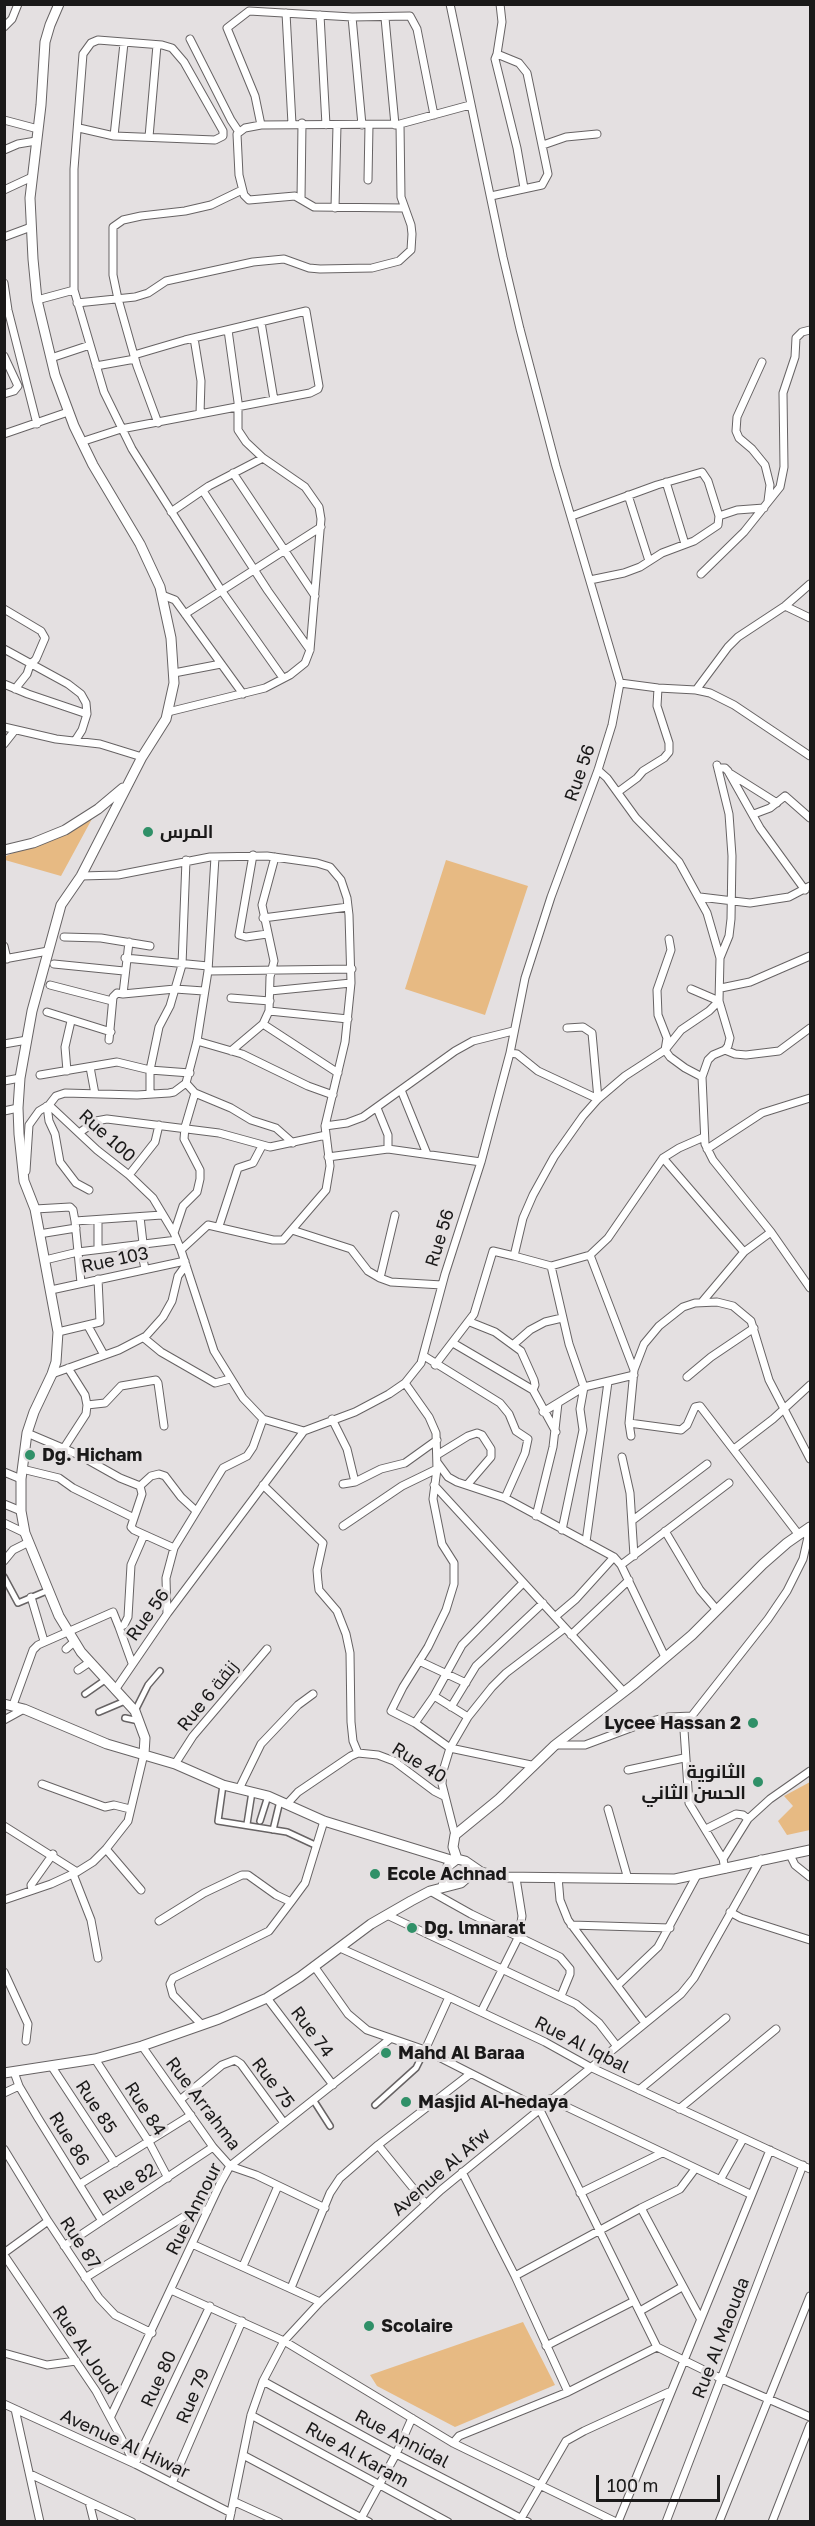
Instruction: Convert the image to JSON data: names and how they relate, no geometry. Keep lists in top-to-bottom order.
{
  "streets": {
    "street": [
      "Rue 56",
      "Rue 100",
      "Rue 103",
      "Rue 6 زنقة",
      "Rue 40",
      "Rue 74",
      "Rue Al Iqbal",
      "Rue 75",
      "Rue Arrahma",
      "Rue 85",
      "Rue 84",
      "Rue 86",
      "Avenue Al Afw",
      "Rue 82",
      "Rue Annour",
      "Rue 87",
      "Rue Al Maouda",
      "Rue Al Joud",
      "Rue 80",
      "Rue 79",
      "Rue Annidal",
      "Avenue Al Hiwar",
      "Rue Al Karam"
    ]
  },
  "crossings": [
    ["Rue 100", "Rue 103"],
    ["Rue 74", "Rue Annour"],
    ["Rue Al Iqbal", "Avenue Al Afw"],
    ["Rue Al Iqbal", "Rue Al Maouda"],
    ["Rue 75", "Rue Arrahma"],
    ["Rue 75", "Rue Annour"],
    ["Rue Arrahma", "Rue 82"],
    ["Rue Arrahma", "Rue Annour"],
    ["Rue 84", "Rue 82"],
    ["Rue 86", "Rue 82"],
    ["Avenue Al Afw", "Rue Annidal"],
    ["Avenue Al Afw", "Avenue Al Hiwar"],
    ["Avenue Al Afw", "Rue Al Karam"],
    ["Rue 82", "Rue 87"],
    ["Rue Annour", "Rue 87"],
    ["Rue Annour", "Rue Al Joud"],
    ["Rue Al Joud", "Rue 80"],
    ["Rue Al Joud", "Avenue Al Hiwar"],
    ["Rue 80", "Avenue Al Hiwar"],
    ["Rue 79", "Avenue Al Hiwar"]
  ],
  "places": [
    "المرس",
    "Dg. Hicham",
    "Lycee Hassan 2",
    "الثانوية الحسن الثاني",
    "Ecole Achnad",
    "Dg. lmnarat",
    "Mahd Al Baraa",
    "Masjid Al-hedaya",
    "Scolaire"
  ],
  "scale_bar": "100 m"
}
